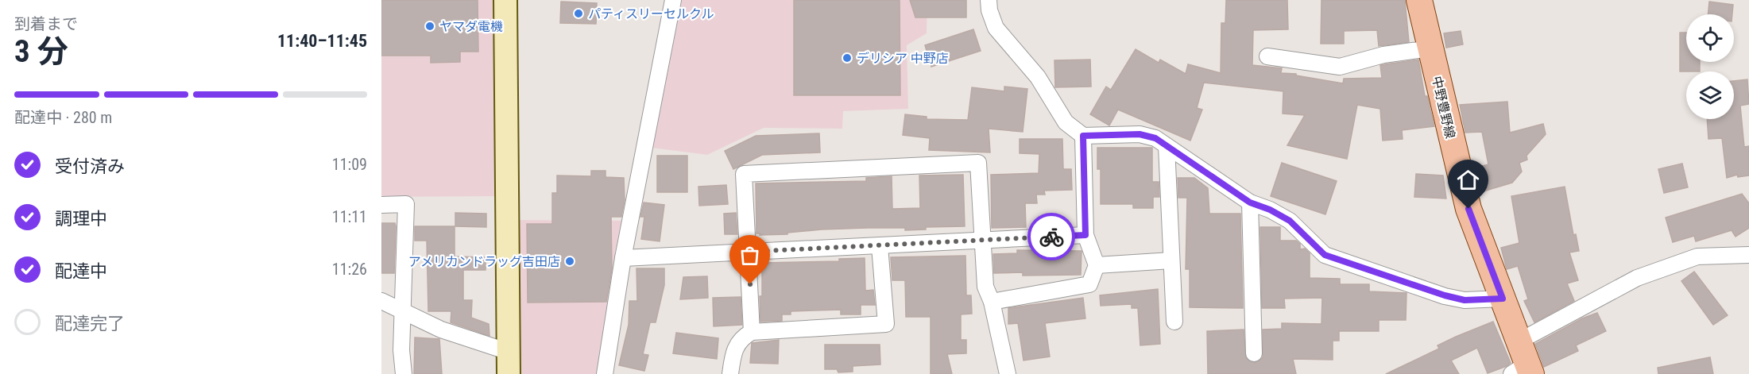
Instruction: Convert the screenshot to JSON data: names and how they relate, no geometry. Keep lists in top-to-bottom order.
{
  "streets": {
    "main road": ["中野豊野線"]
  },
  "places": [
    "パティスリーセルクル",
    "ヤマダ電機",
    "デリシア 中野店",
    "アメリカンドラッグ吉田店"
  ],
  "page": {
    "heading": ["3 分", "到着まで", "11:40–11:45"],
    "bar": "配達中 · 280 m",
    "list": [
      ["受付済み", "11:09"],
      ["調理中", "11:11"],
      ["配達中", "11:26"],
      "配達完了"
    ]
  }
}
